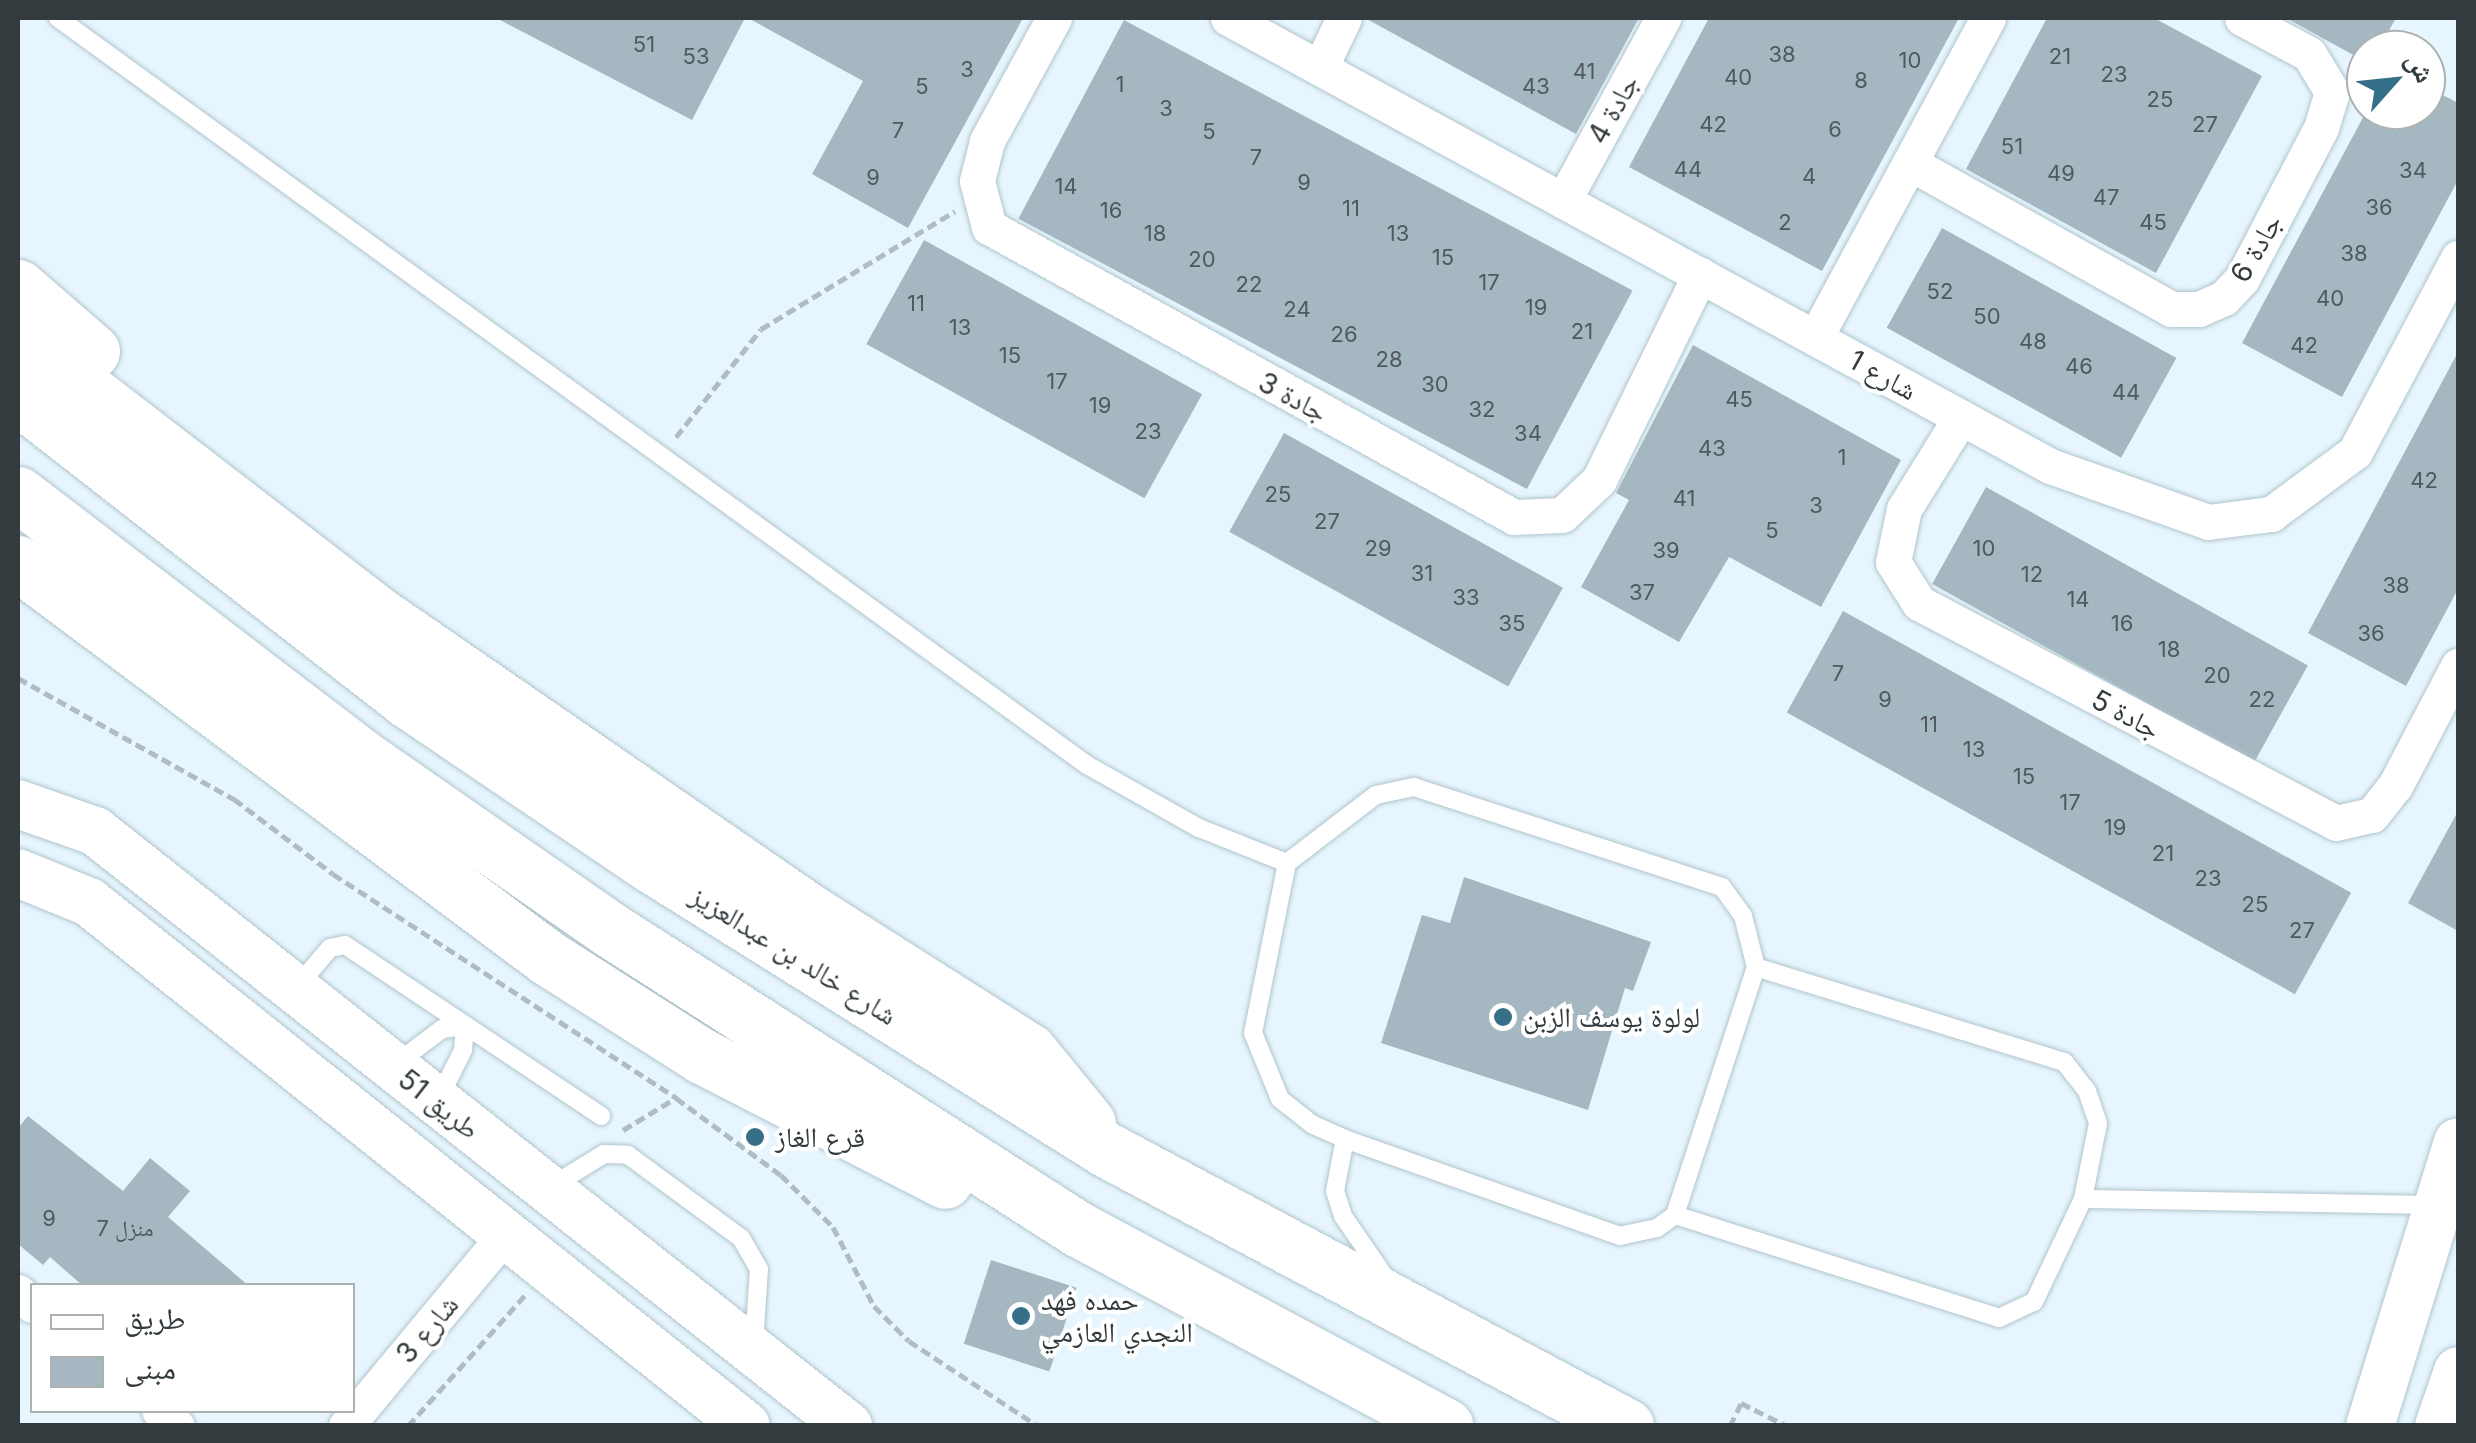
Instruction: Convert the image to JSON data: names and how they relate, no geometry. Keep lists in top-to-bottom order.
{
  "streets": {
    "main road": ["شارع خالد بن عبدالعزيز"],
    "street": [
      "جادة 4",
      "جادة 6",
      "شارع 1",
      "جادة 3",
      "جادة 5",
      "طريق 51",
      "شارع 3"
    ]
  },
  "crossings": [
    ["جادة 4", "شارع 1"],
    ["شارع 1", "جادة 3"],
    ["شارع 1", "جادة 5"],
    ["طريق 51", "شارع 3"]
  ],
  "places": ["لولوة يوسف الزبن", "قرع الغاز", "حمده فهد النجدي العازمي"],
  "house_numbers": [
    "51",
    "38",
    "53",
    "21",
    "10",
    "3",
    "41",
    "23",
    "40",
    "8",
    "1",
    "5",
    "43",
    "25",
    "3",
    "42",
    "27",
    "6",
    "7",
    "5",
    "51",
    "7",
    "44",
    "34",
    "49",
    "4",
    "9",
    "9",
    "14",
    "47",
    "36",
    "11",
    "16",
    "2",
    "45",
    "18",
    "13",
    "38",
    "15",
    "20",
    "17",
    "22",
    "52",
    "40",
    "11",
    "19",
    "24",
    "50",
    "13",
    "21",
    "26",
    "48",
    "42",
    "15",
    "28",
    "46",
    "17",
    "30",
    "44",
    "45",
    "19",
    "32",
    "23",
    "34",
    "43",
    "1",
    "42",
    "25",
    "41",
    "3",
    "27",
    "5",
    "29",
    "10",
    "39",
    "31",
    "12",
    "38",
    "37",
    "33",
    "14",
    "35",
    "16",
    "36",
    "18",
    "7",
    "20",
    "9",
    "22",
    "11",
    "13",
    "15",
    "17",
    "19",
    "21",
    "23",
    "25",
    "27",
    "9",
    "7 منزل"
  ],
  "legend": ["طريق", "مبنى"],
  "north": "top right"
}
